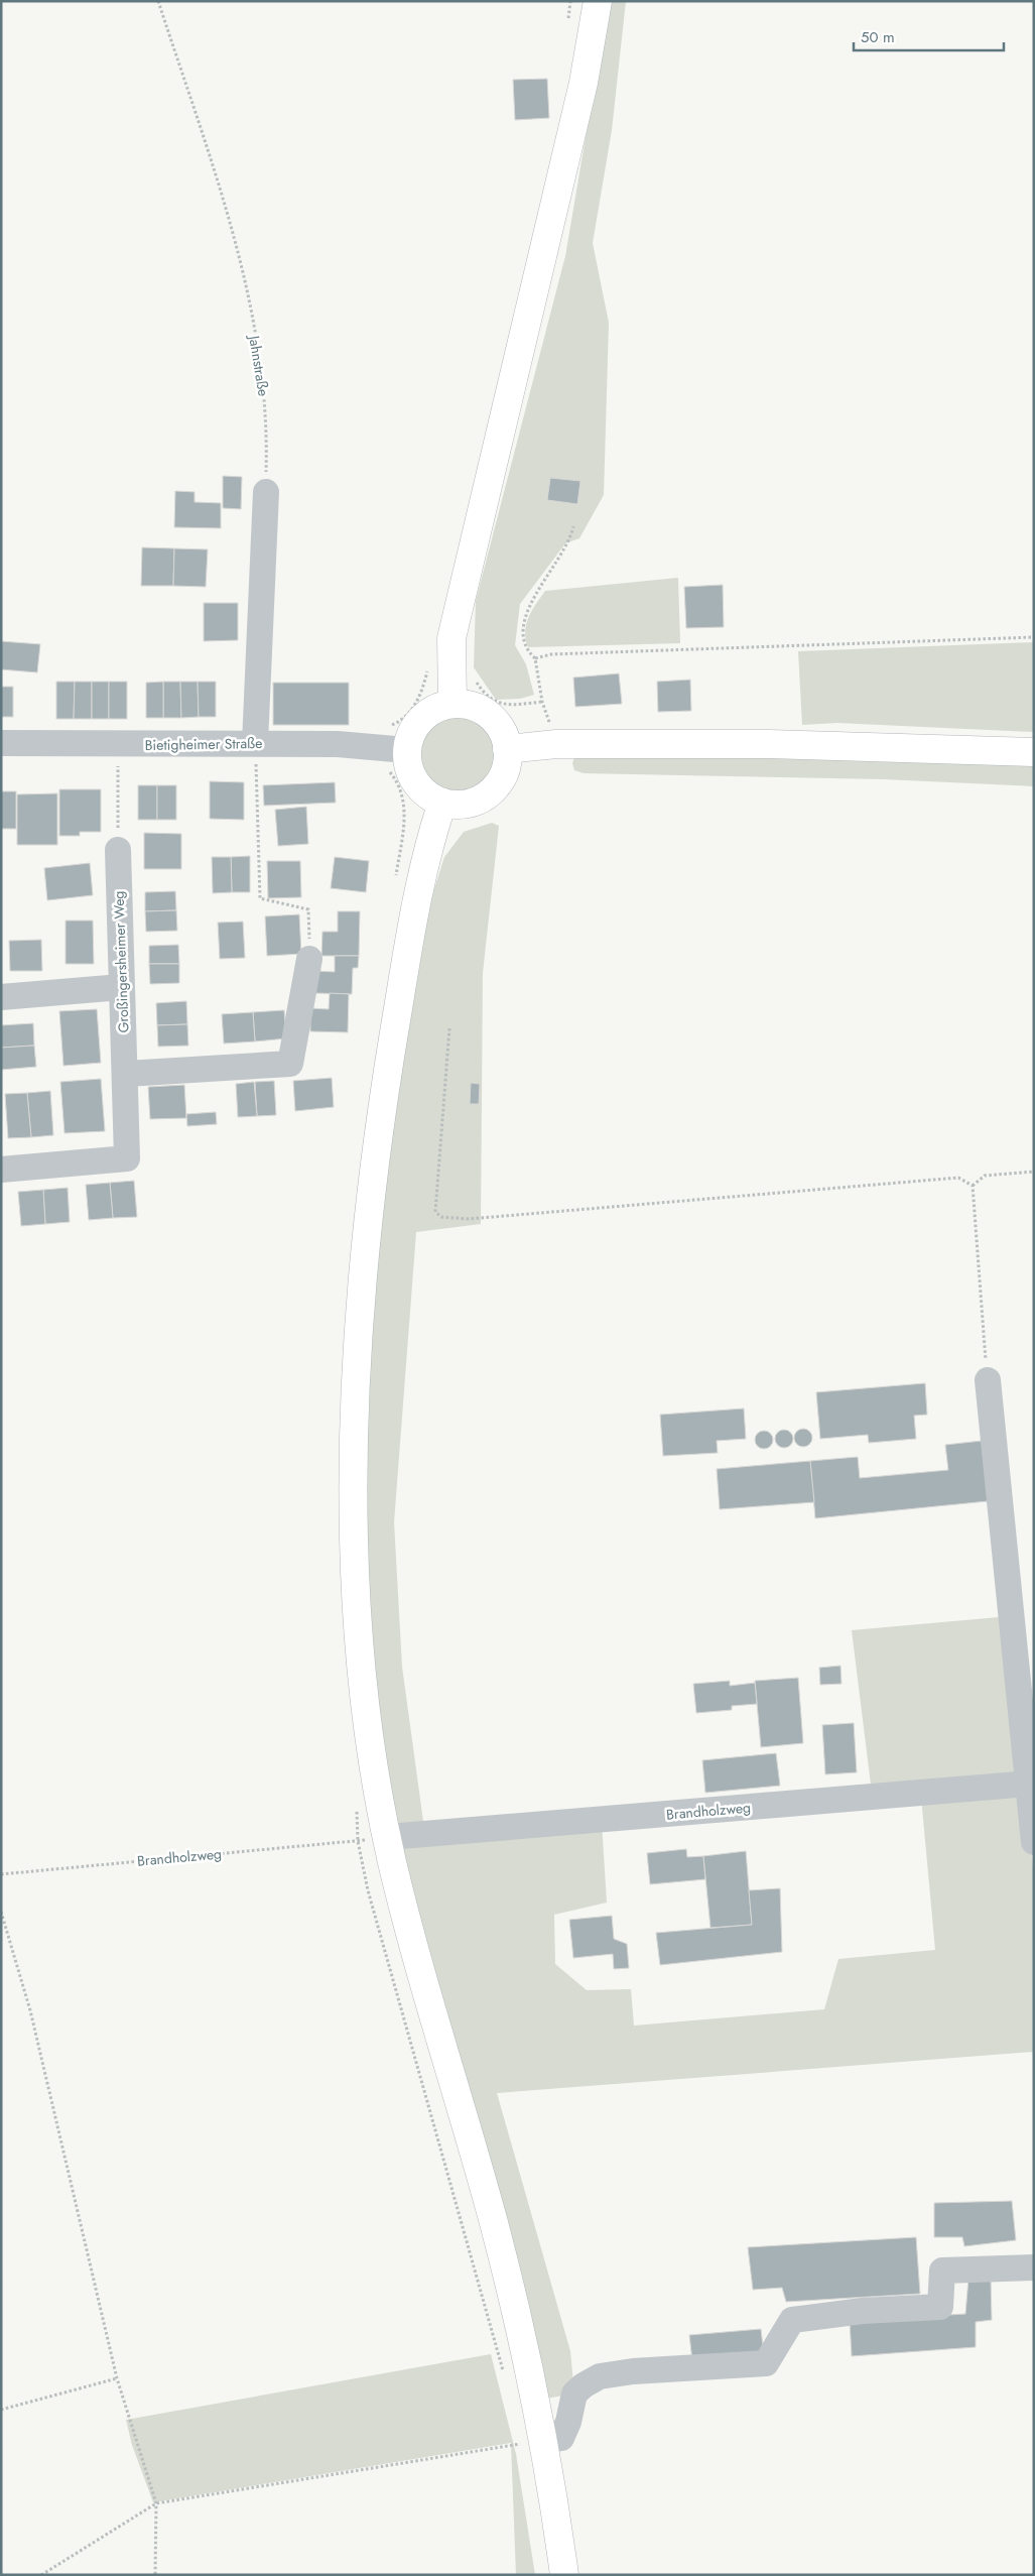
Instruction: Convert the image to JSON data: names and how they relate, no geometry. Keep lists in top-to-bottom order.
{
  "streets": {
    "street": ["Bietigheimer Straße", "Großingersheimer Weg", "Brandholzweg"],
    "path": ["Jahnstraße"]
  },
  "scale_bar": "50 m"
}
